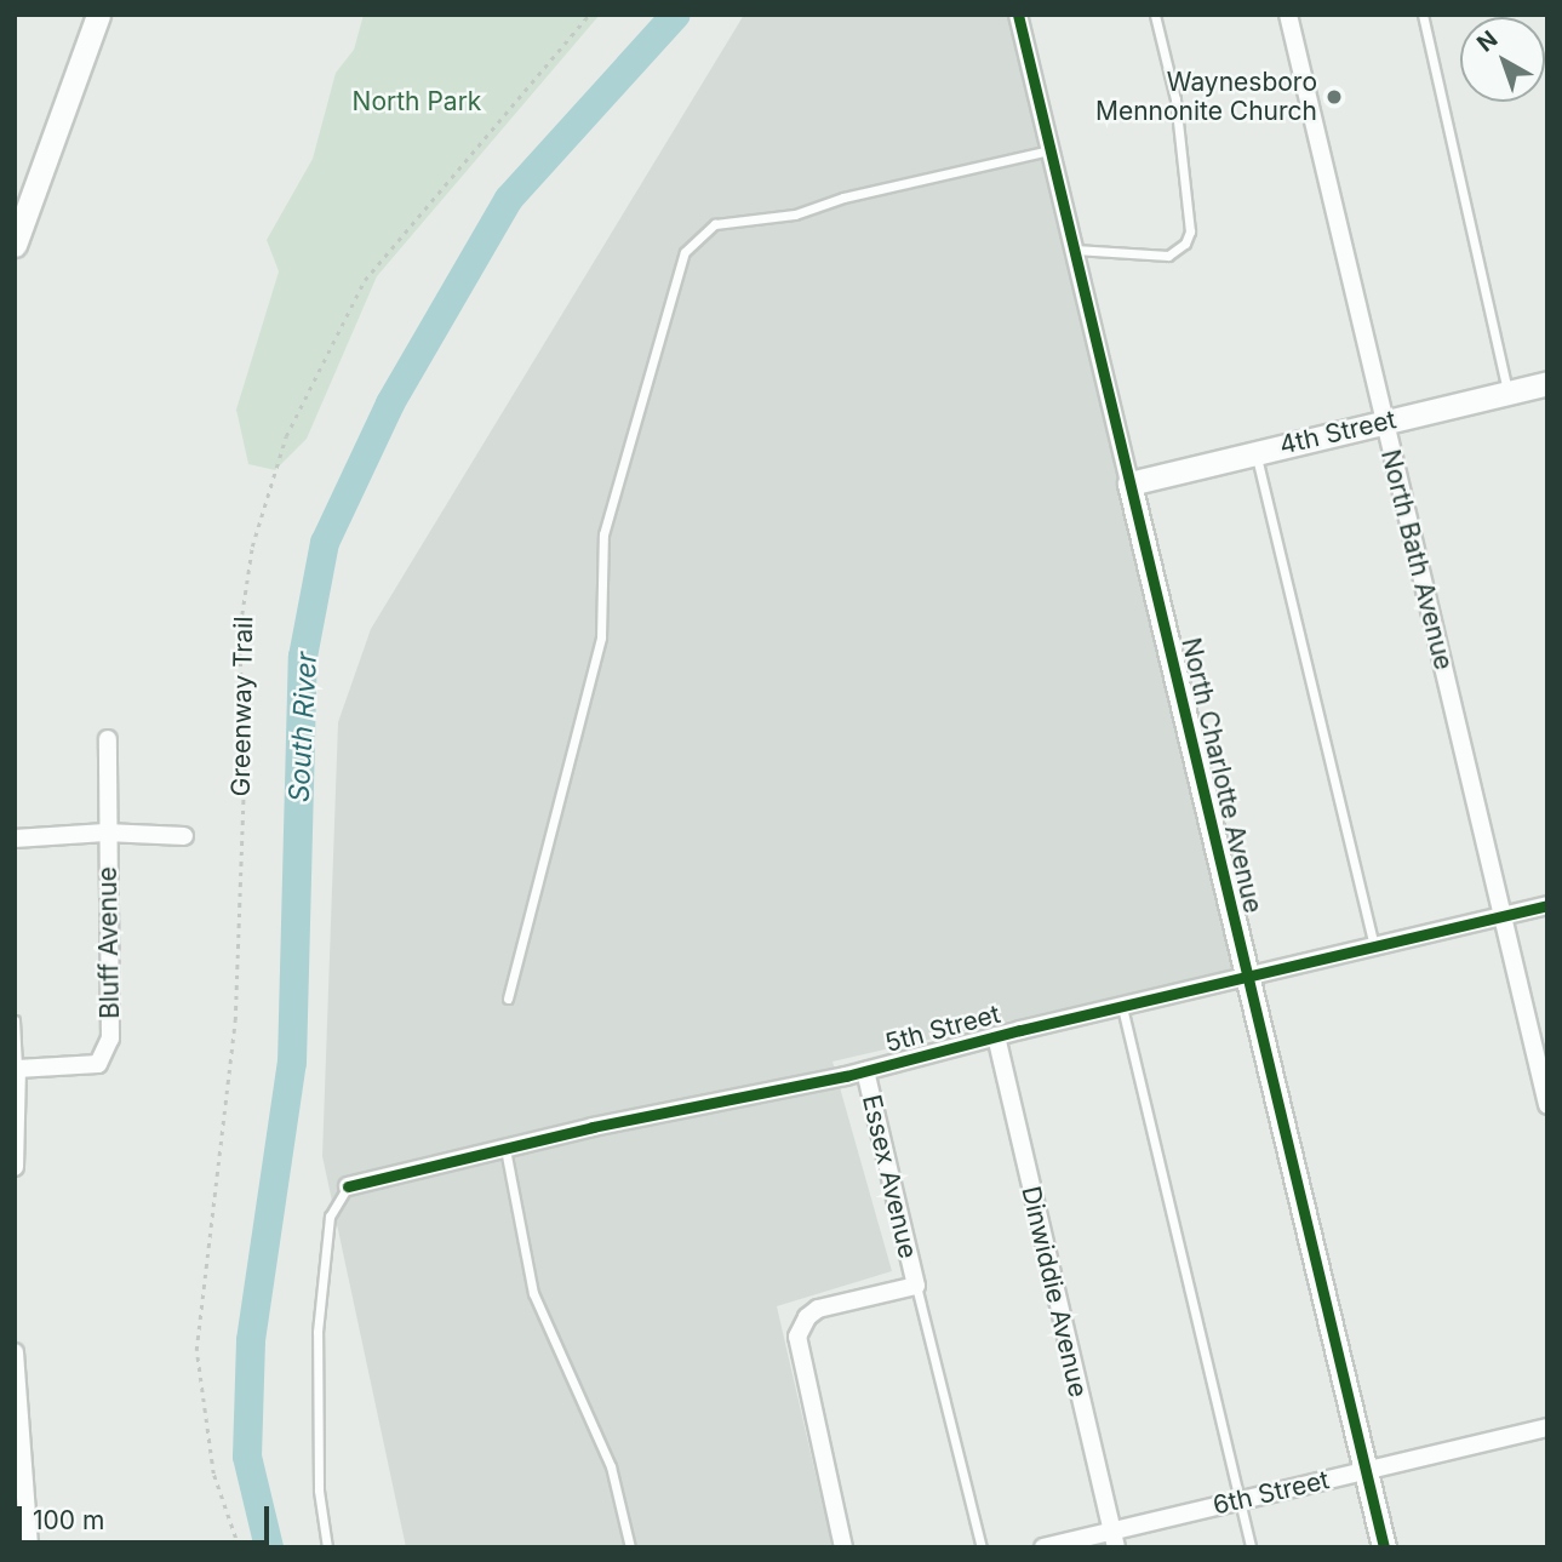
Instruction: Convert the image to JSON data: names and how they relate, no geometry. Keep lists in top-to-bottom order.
{
  "streets": {
    "street": [
      "4th Street",
      "North Bath Avenue",
      "North Charlotte Avenue",
      "Bluff Avenue",
      "5th Street",
      "Essex Avenue",
      "Dinwiddie Avenue",
      "6th Street"
    ],
    "path": ["Greenway Trail"]
  },
  "crossings": [
    ["4th Street", "North Bath Avenue"],
    ["4th Street", "North Charlotte Avenue"],
    ["North Bath Avenue", "5th Street"],
    ["North Charlotte Avenue", "5th Street"],
    ["North Charlotte Avenue", "6th Street"],
    ["5th Street", "Essex Avenue"],
    ["5th Street", "Dinwiddie Avenue"],
    ["Dinwiddie Avenue", "6th Street"]
  ],
  "water": ["South River"],
  "parks": ["North Park"],
  "places": ["Waynesboro Mennonite Church"],
  "scale_bar": "100 m",
  "north": "top left"
}
